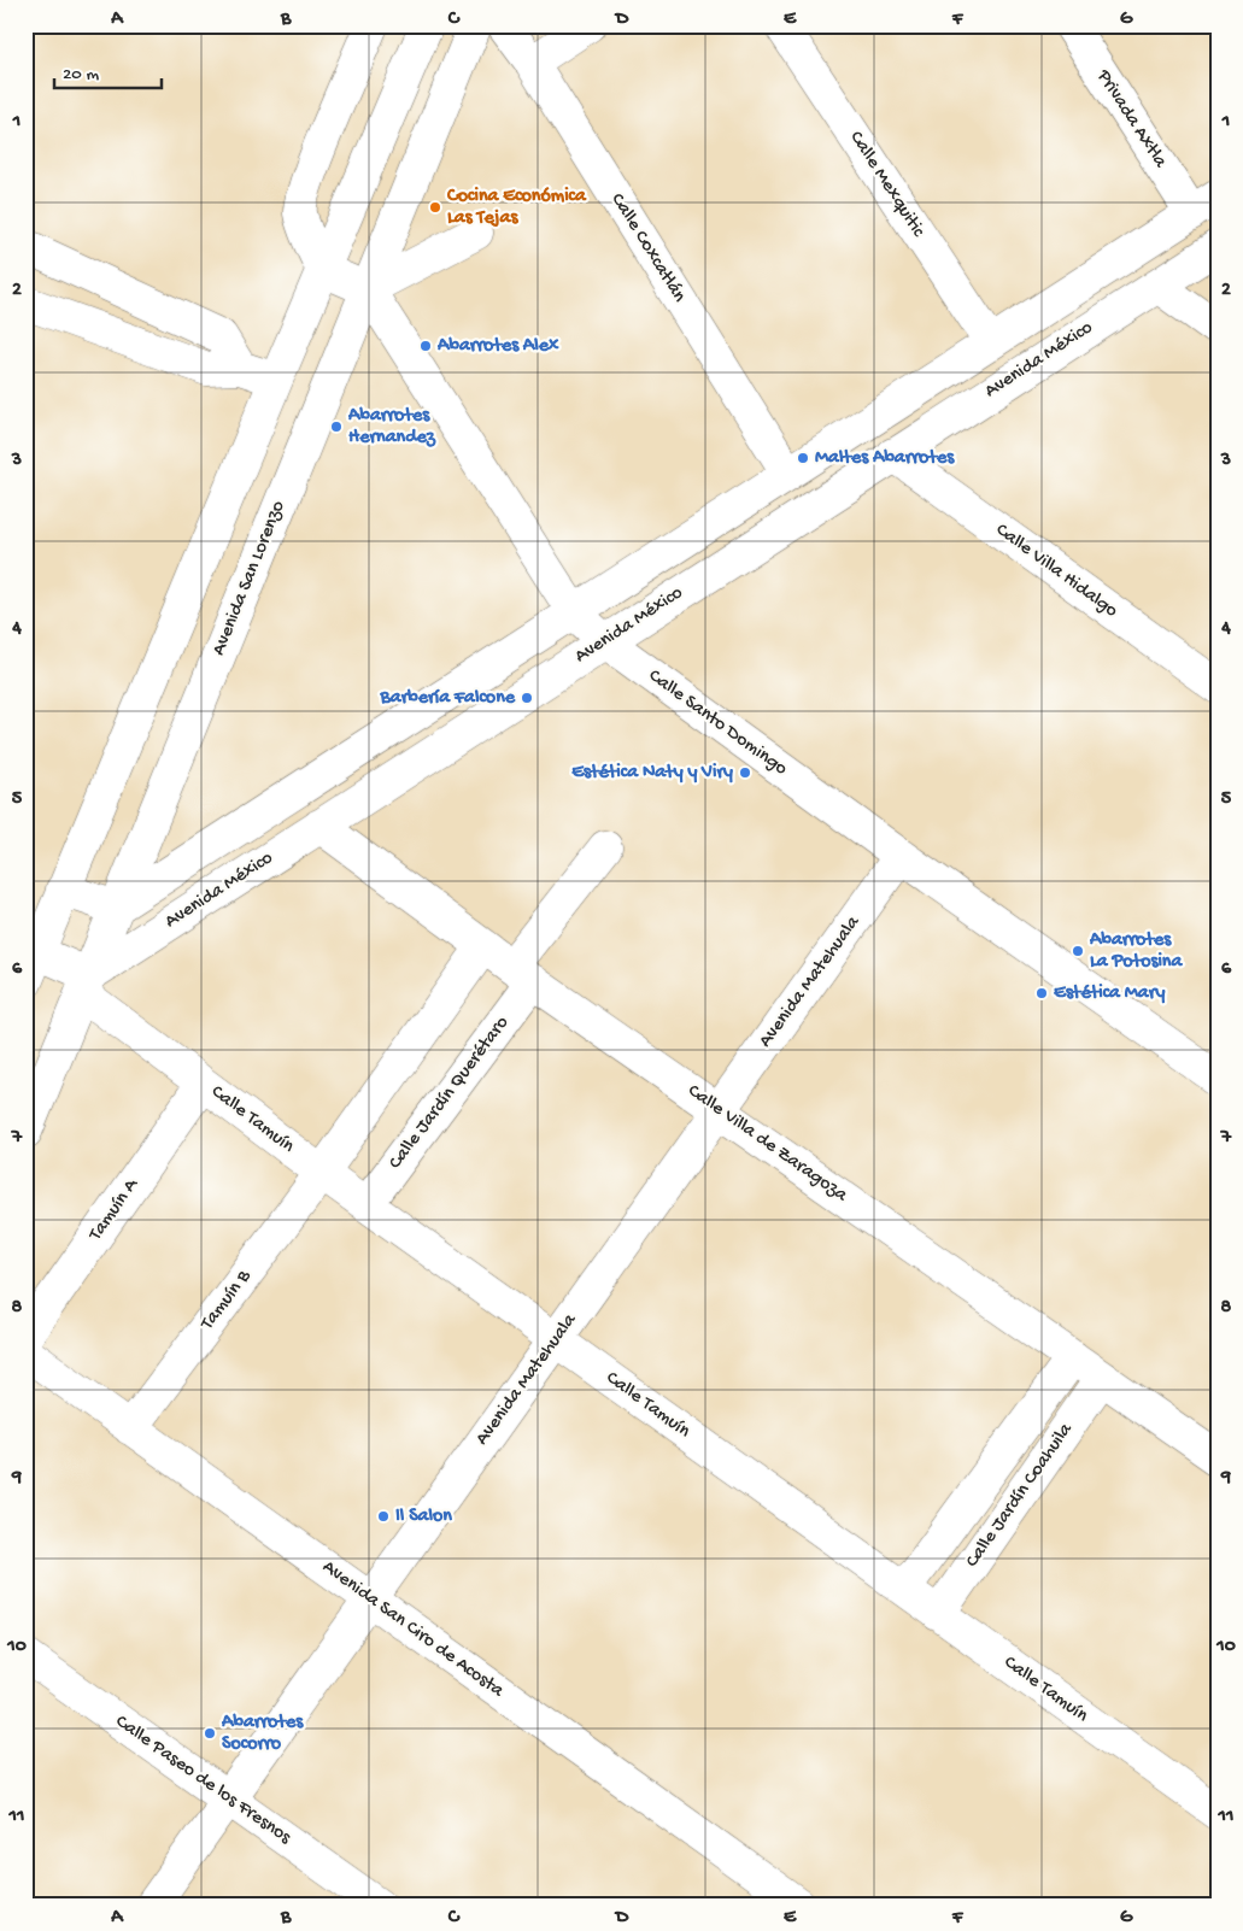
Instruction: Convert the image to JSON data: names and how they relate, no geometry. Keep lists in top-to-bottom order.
{
  "streets": {
    "street": [
      "Privada Axtla",
      "Calle Mexquitic",
      "Calle Coxcatlán",
      "Avenida México",
      "Calle Villa Hidalgo",
      "Avenida San Lorenzo",
      "Calle Santo Domingo",
      "Avenida Matehuala",
      "Calle Jardín Querétaro",
      "Calle Tamuín",
      "Calle Villa de Zaragoza",
      "Tamuín A",
      "Tamuín B",
      "Calle Jardín Coahuila",
      "Avenida San Ciro de Acosta",
      "Calle Paseo de los Fresnos"
    ]
  },
  "crossings": [
    ["Privada Axtla", "Avenida México"],
    ["Calle Mexquitic", "Avenida México"],
    ["Calle Coxcatlán", "Avenida México"],
    ["Avenida México", "Calle Villa Hidalgo"],
    ["Avenida México", "Avenida San Lorenzo"],
    ["Avenida México", "Calle Santo Domingo"],
    ["Avenida México", "Calle Tamuín"],
    ["Avenida México", "Calle Villa de Zaragoza"],
    ["Avenida San Lorenzo", "Calle Santo Domingo"],
    ["Avenida San Lorenzo", "Calle Tamuín"],
    ["Calle Santo Domingo", "Avenida Matehuala"],
    ["Avenida Matehuala", "Calle Tamuín"],
    ["Avenida Matehuala", "Calle Villa de Zaragoza"],
    ["Avenida Matehuala", "Avenida San Ciro de Acosta"],
    ["Avenida Matehuala", "Calle Paseo de los Fresnos"],
    ["Calle Jardín Querétaro", "Calle Tamuín"],
    ["Calle Jardín Querétaro", "Calle Villa de Zaragoza"],
    ["Calle Tamuín", "Tamuín A"],
    ["Calle Tamuín", "Tamuín B"],
    ["Calle Tamuín", "Calle Jardín Coahuila"],
    ["Calle Villa de Zaragoza", "Calle Jardín Coahuila"],
    ["Tamuín B", "Avenida San Ciro de Acosta"]
  ],
  "places": [
    "Cocina Económica Las Tejas",
    "Abarrotes Alex",
    "Abarrotes Hernandez",
    "Maltes Abarrotes",
    "Barbería Falcone",
    "Estética Naty y Viry",
    "Abarrotes La Potosina",
    "Estética Mary",
    "Il Salon",
    "Abarrotes Socorro"
  ],
  "scale_bar": "20 m",
  "grid": {
    "columns": [
      "A",
      "B",
      "C",
      "D",
      "E",
      "F",
      "G"
    ],
    "rows": [
      "1",
      "2",
      "3",
      "4",
      "5",
      "6",
      "7",
      "8",
      "9",
      "10",
      "11"
    ]
  }
}
